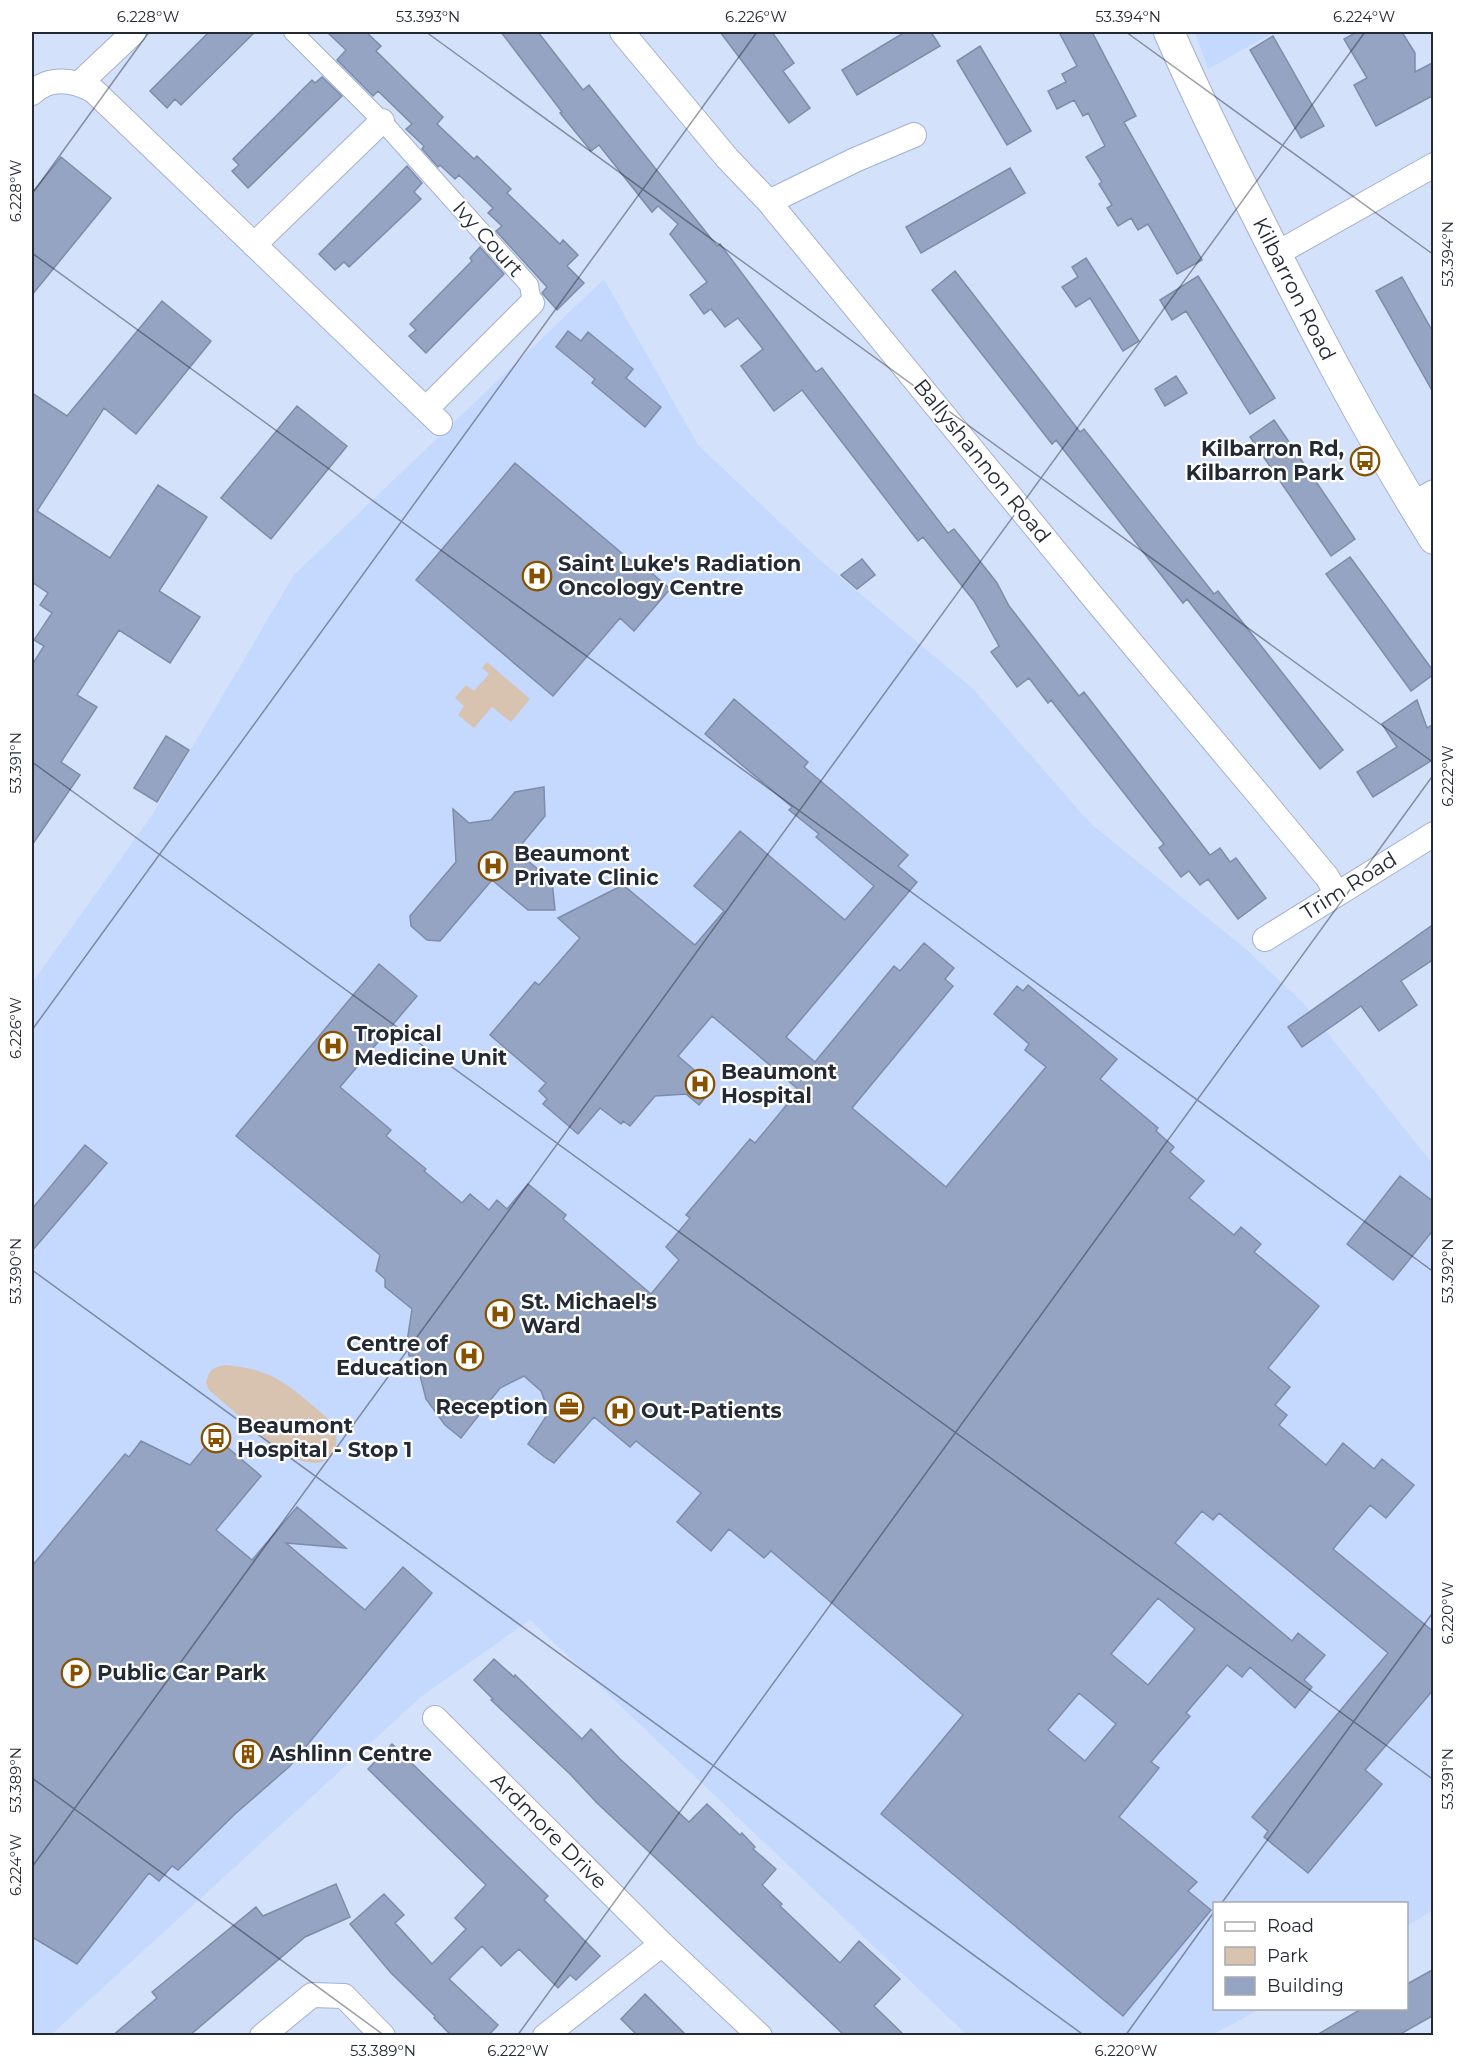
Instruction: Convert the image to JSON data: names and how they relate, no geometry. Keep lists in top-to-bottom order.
{
  "streets": {
    "street": [
      "Ivy Court",
      "Kilbarron Road",
      "Ballyshannon Road",
      "Trim Road",
      "Ardmore Drive"
    ]
  },
  "crossings": [
    ["Ballyshannon Road", "Trim Road"]
  ],
  "places": {
    "bus stop": ["Kilbarron Rd, Kilbarron Park", "Beaumont Hospital - Stop 1"],
    "hospital": [
      "Saint Luke's Radiation Oncology Centre",
      "Beaumont Private Clinic",
      "Tropical Medicine Unit",
      "Beaumont Hospital",
      "St. Michael's Ward",
      "Centre of Education",
      "Out-Patients"
    ],
    "office": ["Reception"],
    "parking": ["Public Car Park"],
    "building": ["Ashlinn Centre"]
  },
  "legend": ["Road", "Park", "Building"],
  "coordinates": [
    "6.228°W",
    "53.393°N",
    "6.226°W",
    "53.394°N",
    "6.224°W",
    "53.391°N",
    "6.222°W",
    "53.392°N",
    "53.390°N",
    "6.220°W",
    "53.389°N"
  ]
}
